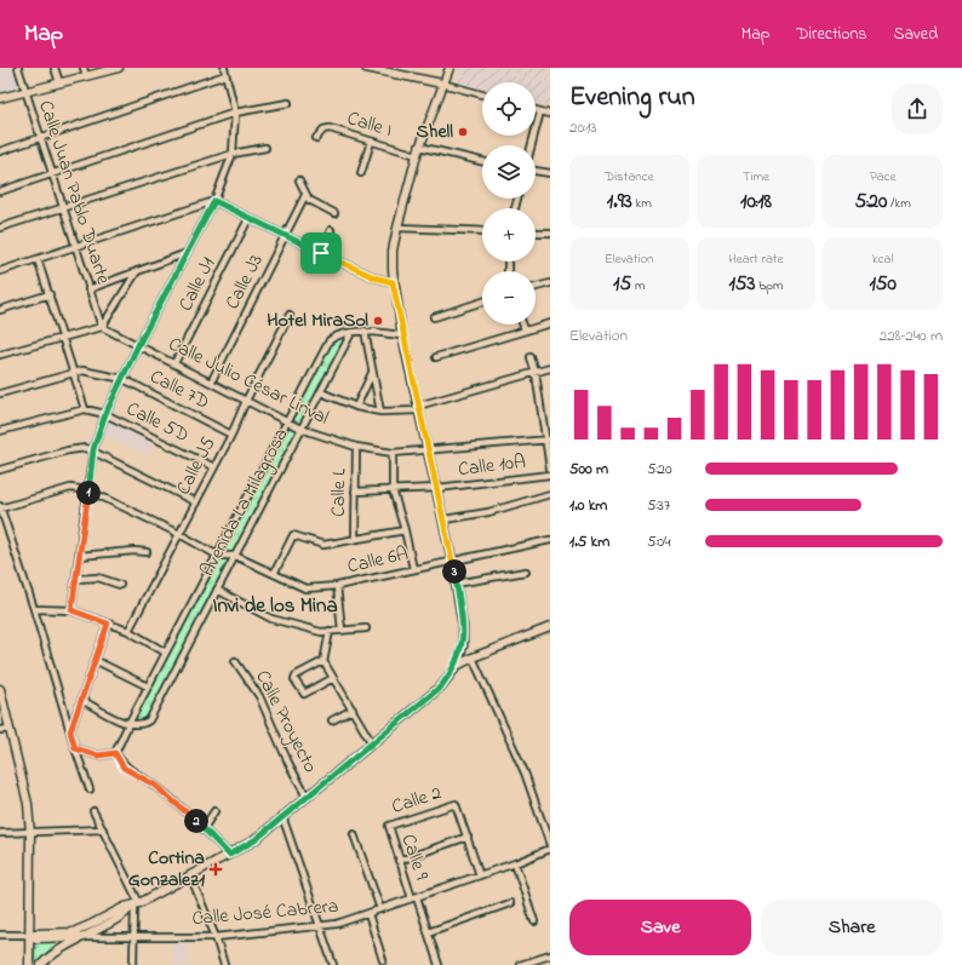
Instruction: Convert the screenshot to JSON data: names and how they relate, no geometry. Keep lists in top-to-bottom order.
{
  "streets": {
    "main road": ["Calle José Cabrera"],
    "street": [
      "Calle I",
      "Calle Juan Pablo Duarte",
      "Calle J3",
      "Calle J1",
      "Calle Julio César Linval",
      "Calle 7D",
      "Calle 5D",
      "Calle J5",
      "Calle 10A",
      "Calle L",
      "Avenida La Milagrosa",
      "Calle 6A",
      "Calle Proyecto",
      "Calle 2",
      "Calle 9"
    ]
  },
  "crossings": [
    ["Calle Juan Pablo Duarte", "Calle Julio César Linval"],
    ["Calle J3", "Calle Julio César Linval"],
    ["Calle J1", "Calle Julio César Linval"],
    ["Calle Julio César Linval", "Calle J5"],
    ["Calle Julio César Linval", "Calle L"],
    ["Calle Julio César Linval", "Avenida La Milagrosa"],
    ["Calle 7D", "Calle J5"],
    ["Calle 5D", "Calle J5"],
    ["Calle 10A", "Calle L"],
    ["Avenida La Milagrosa", "Calle 6A"],
    ["Calle 2", "Calle 9"],
    ["Calle 9", "Calle José Cabrera"]
  ],
  "districts": ["Invi de los Mina"],
  "places": {
    "other": ["Shell", "Hotel MiraSol"],
    "health": ["Cortina Gonzalez1"]
  },
  "page": {
    "header": "Map",
    "nav": ["Map", "Directions", "Saved"],
    "heading": ["Evening run", "20:13"],
    "map_buttons": ["+", "−"],
    "stats": [
      ["Distance", "1.93 km"],
      ["Time", "10:18"],
      ["Pace", "5:20 /km"],
      ["Elevation", "15 m"],
      ["Heart rate", "153 bpm"],
      ["kcal", "150"]
    ],
    "chart": ["Elevation", "228–240 m"],
    "list": [
      {
        "name": "500 m",
        "note": "5:20"
      },
      {
        "name": "1.0 km",
        "note": "5:37"
      },
      {
        "name": "1.5 km",
        "note": "5:04"
      }
    ],
    "pins": ["1", "3", "2"],
    "buttons": ["Save", "Share"]
  }
}
